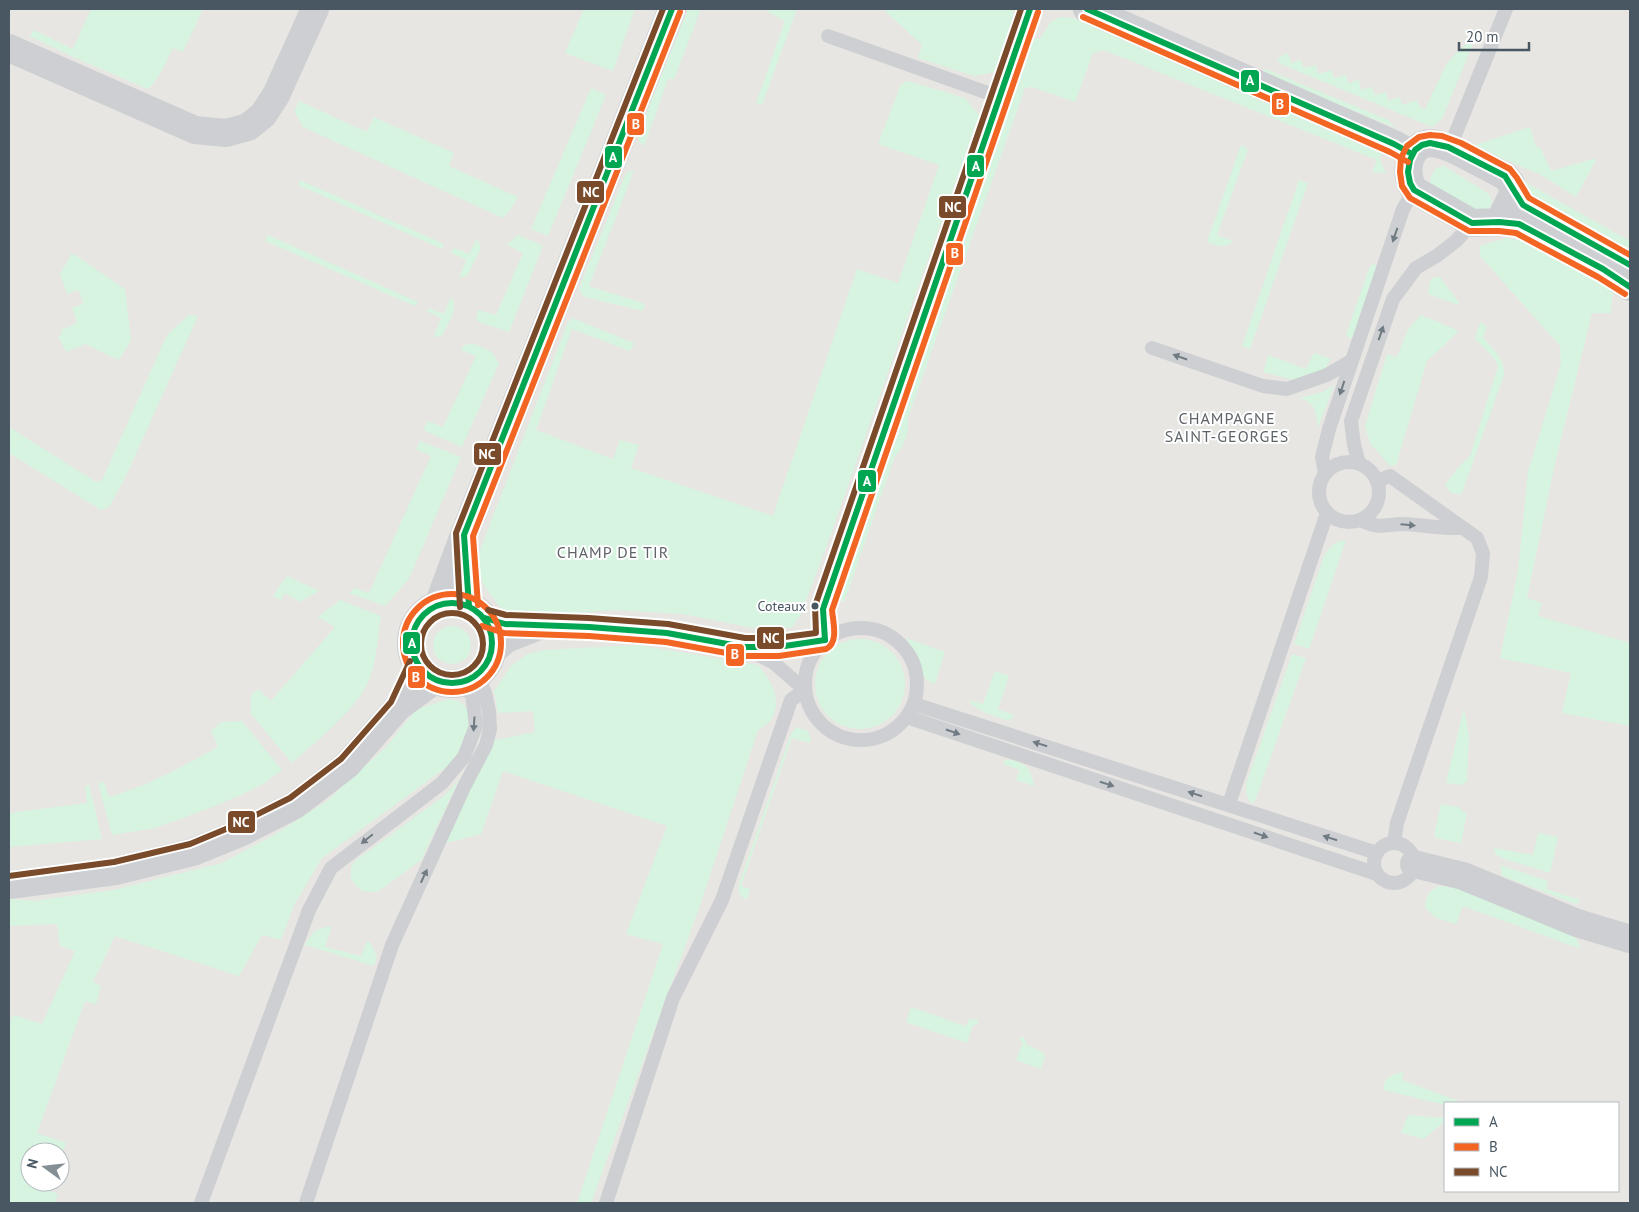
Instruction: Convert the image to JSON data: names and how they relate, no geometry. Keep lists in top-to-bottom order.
{
  "districts": ["CHAMPAGNE SAINT-GEORGES", "CHAMP DE TIR"],
  "places": ["Coteaux"],
  "lines": ["transit line A", "transit line NC", "transit line B"],
  "legend": ["A", "B", "NC"],
  "scale_bar": "20 m",
  "north": "left"
}
